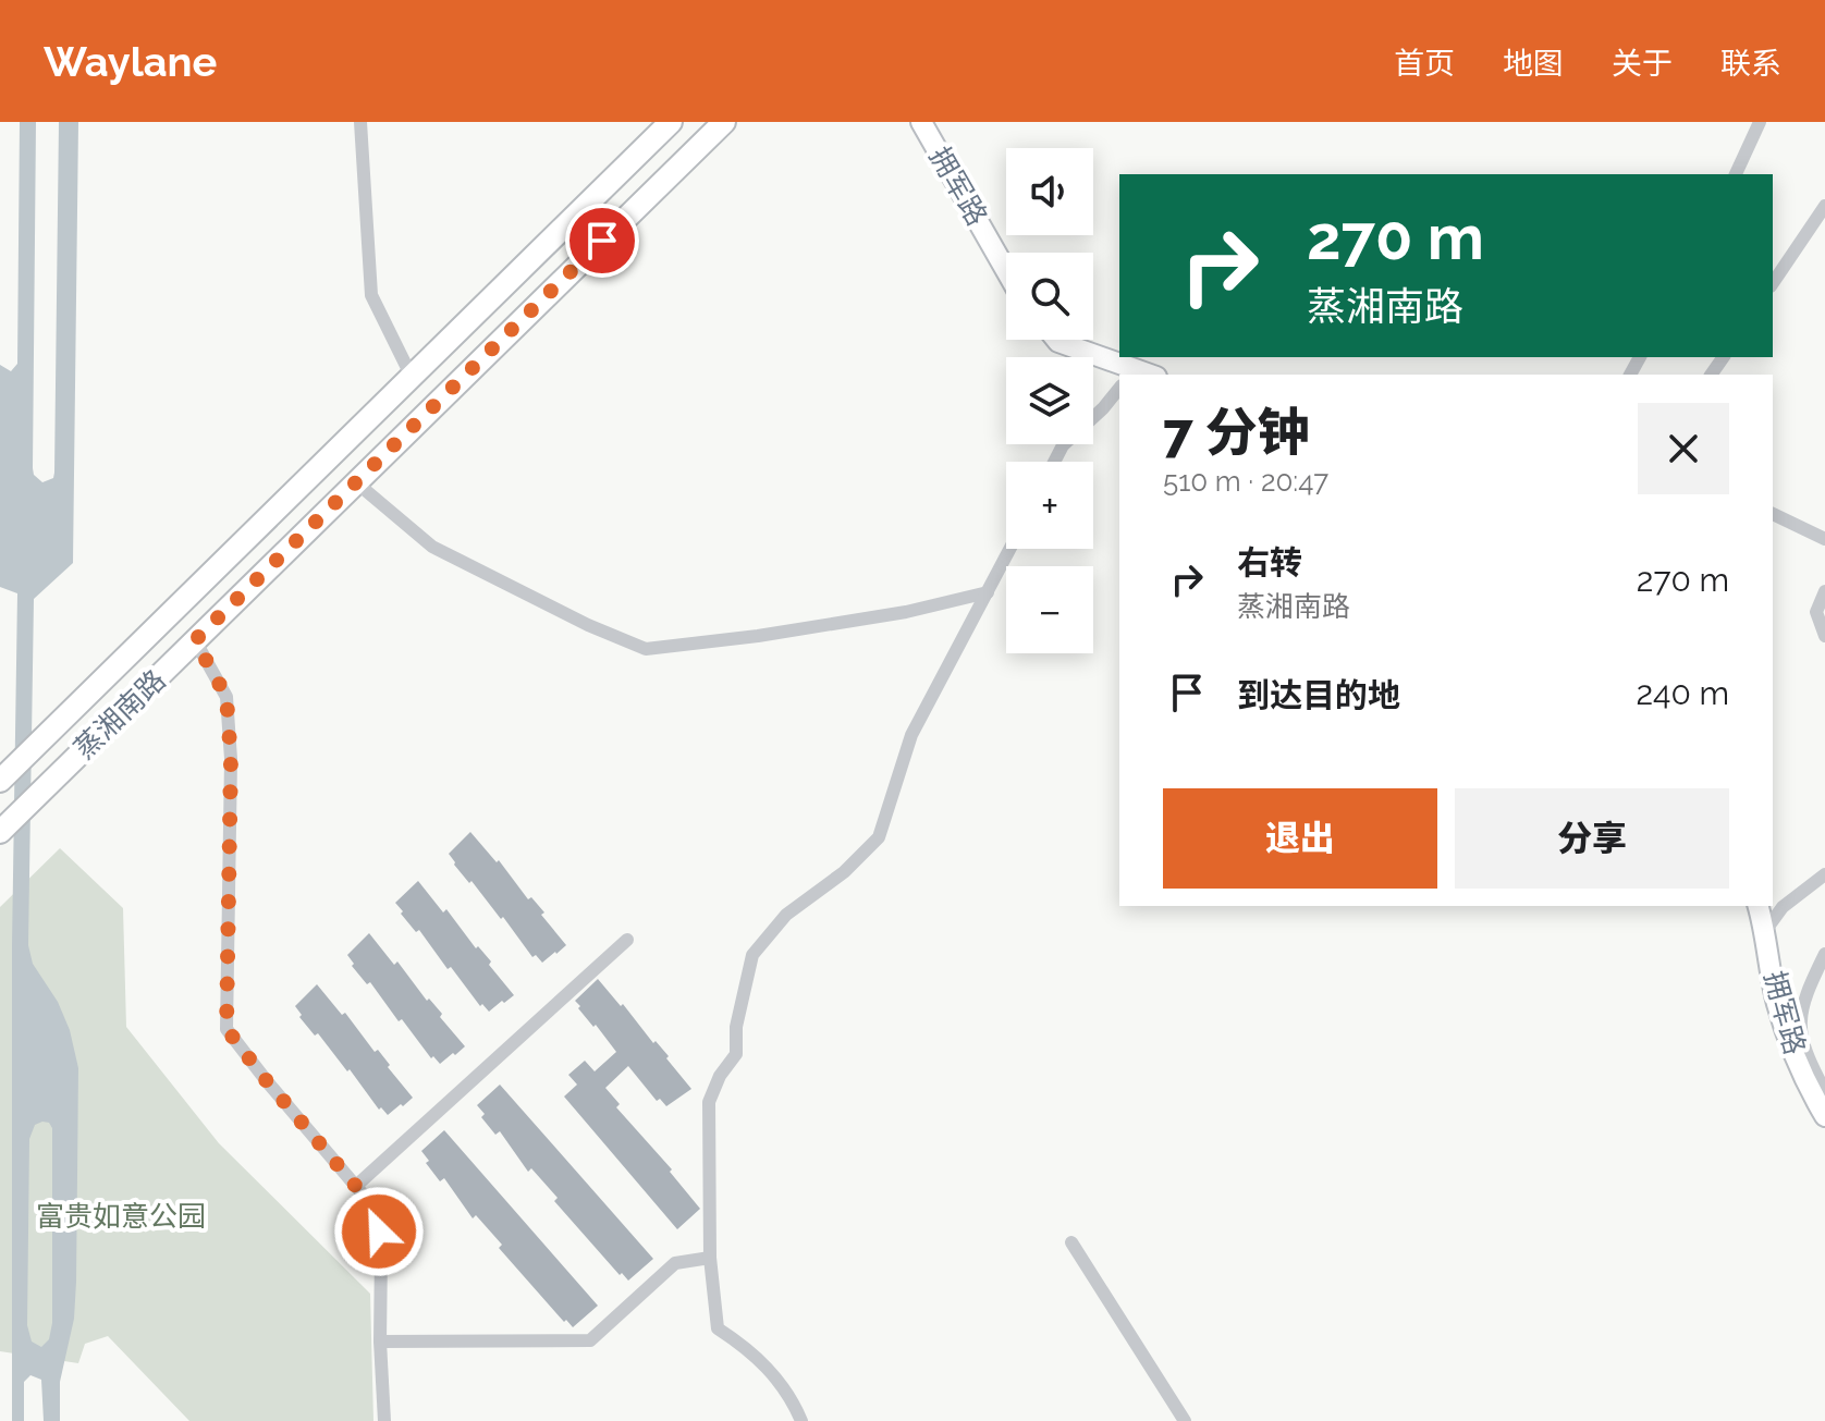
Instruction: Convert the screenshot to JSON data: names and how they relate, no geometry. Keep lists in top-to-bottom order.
{
  "streets": {
    "main road": ["蒸湘南路"],
    "street": ["拥军路"]
  },
  "parks": ["富贵如意公园"],
  "page": {
    "header": "Waylane",
    "nav": [
      "首页",
      "地图",
      "关于",
      "联系"
    ],
    "map_buttons": ["+", "−"],
    "turn": ["270 m", "蒸湘南路"],
    "heading": ["7 分钟", "510 m · 20:47"],
    "list": [
      {
        "name": "右转",
        "note": "蒸湘南路",
        "value": "270 m"
      },
      {
        "name": "到达目的地",
        "value": "240 m"
      }
    ],
    "buttons": ["退出", "分享"]
  }
}
